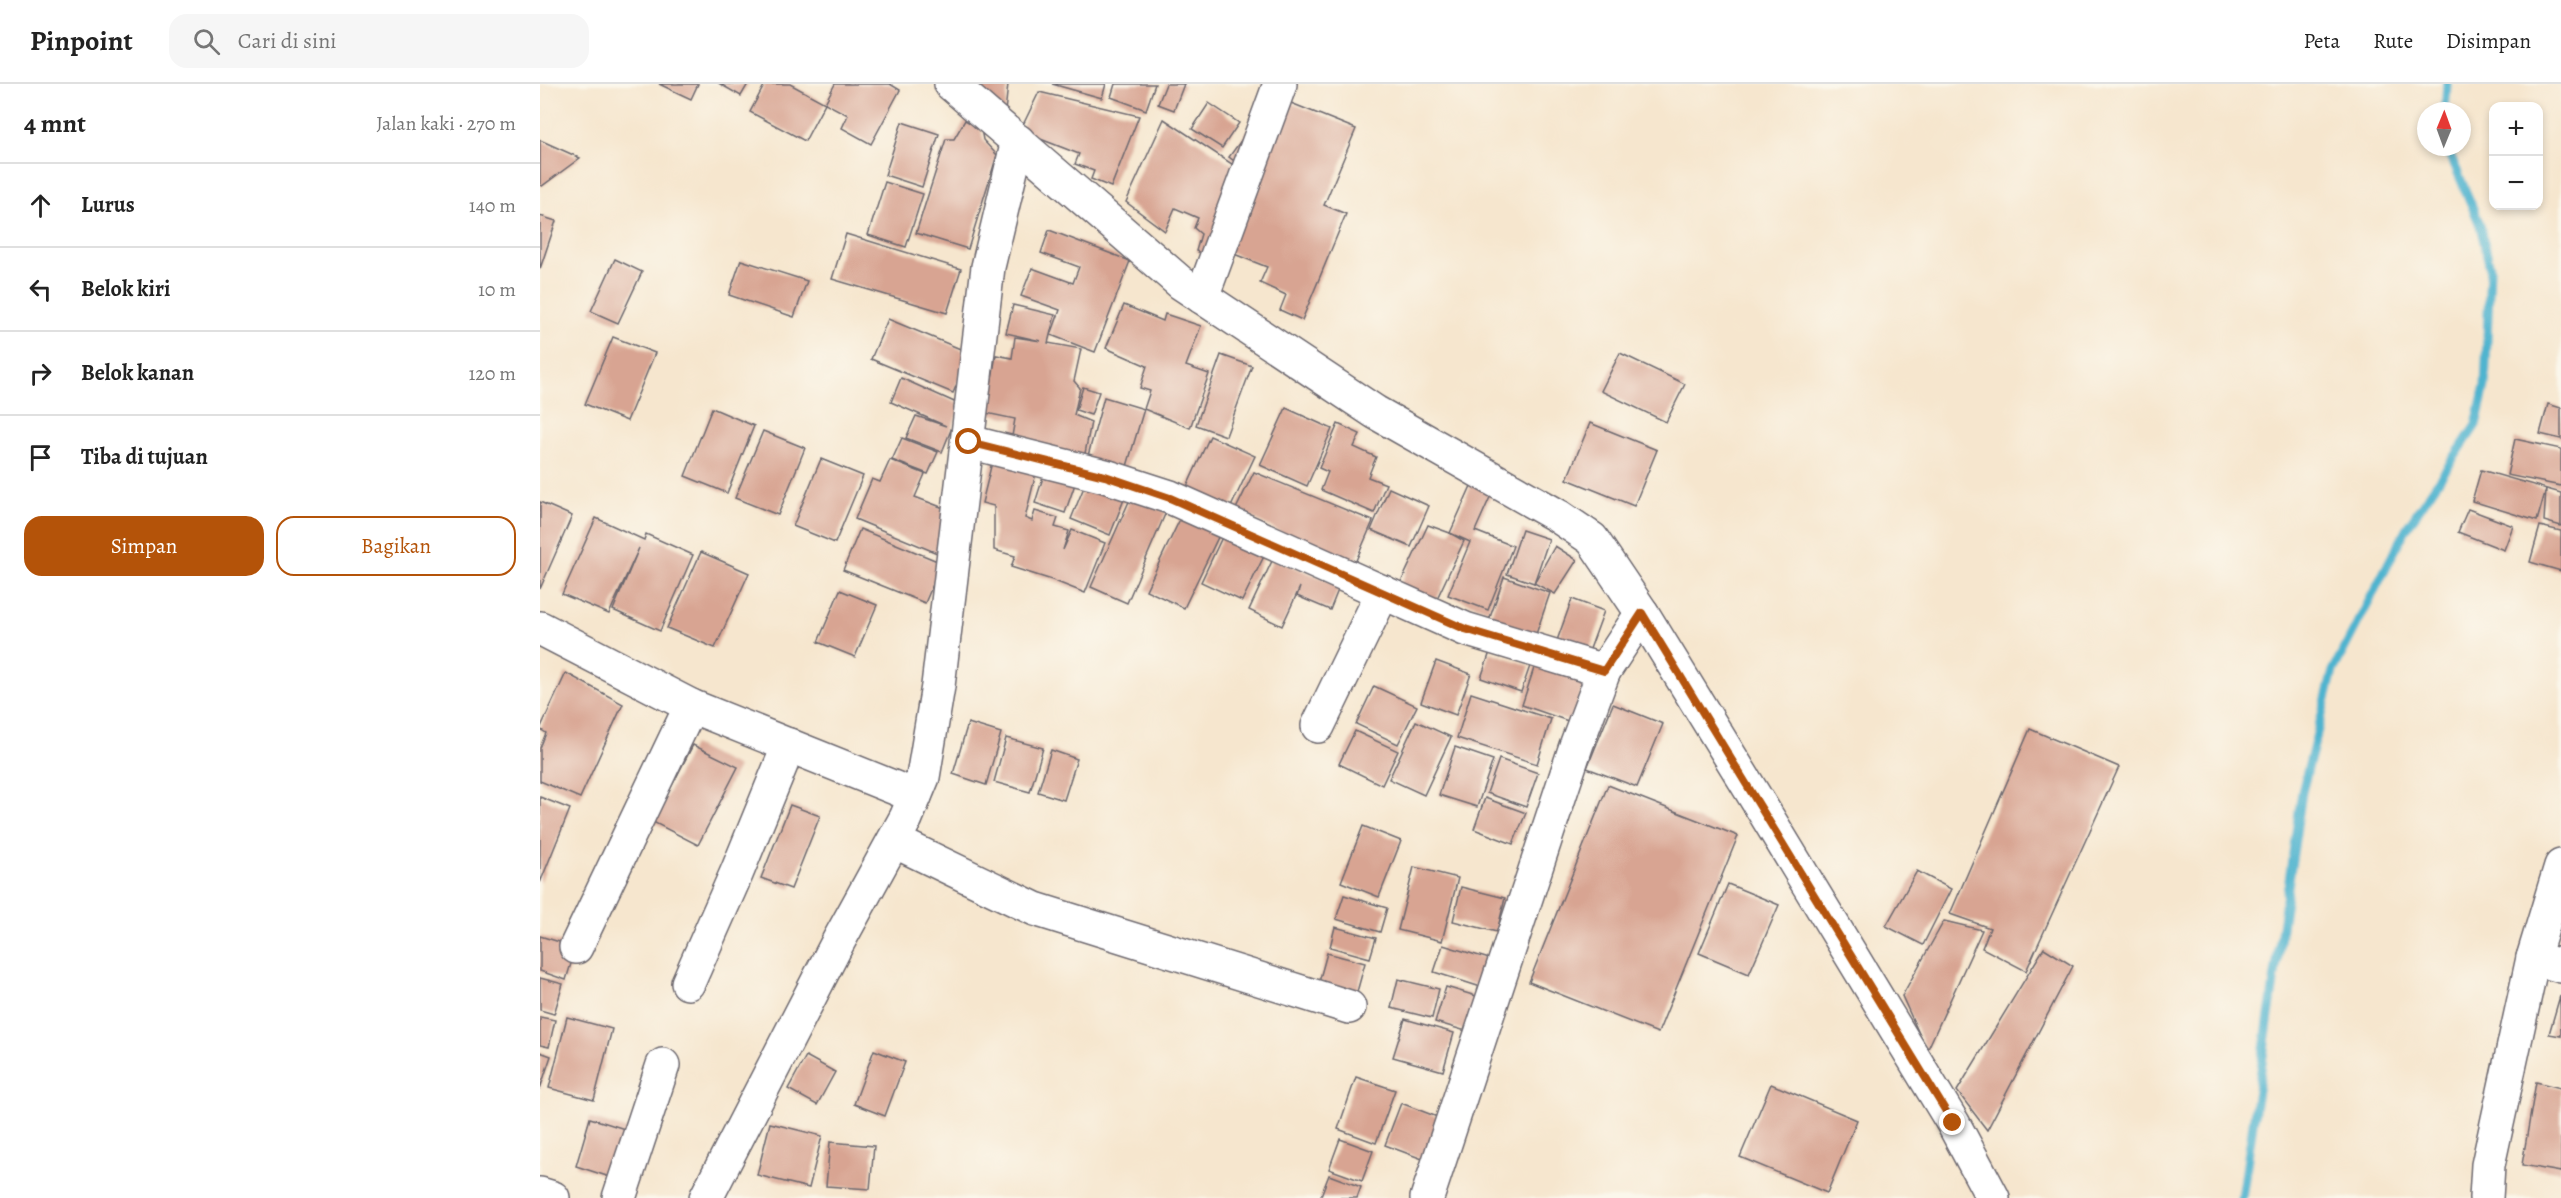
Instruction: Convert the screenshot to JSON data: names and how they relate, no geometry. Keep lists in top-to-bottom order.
{
  "north": "top",
  "page": {
    "header": "Pinpoint",
    "search": "Cari di sini",
    "nav": ["Peta", "Rute", "Disimpan"],
    "heading": ["4 mnt", "Jalan kaki · 270 m"],
    "map_buttons": ["+", "−"],
    "list": [
      ["Lurus", "140 m"],
      ["Belok kiri", "10 m"],
      ["Belok kanan", "120 m"],
      "Tiba di tujuan"
    ],
    "buttons": ["Simpan", "Bagikan"]
  }
}
